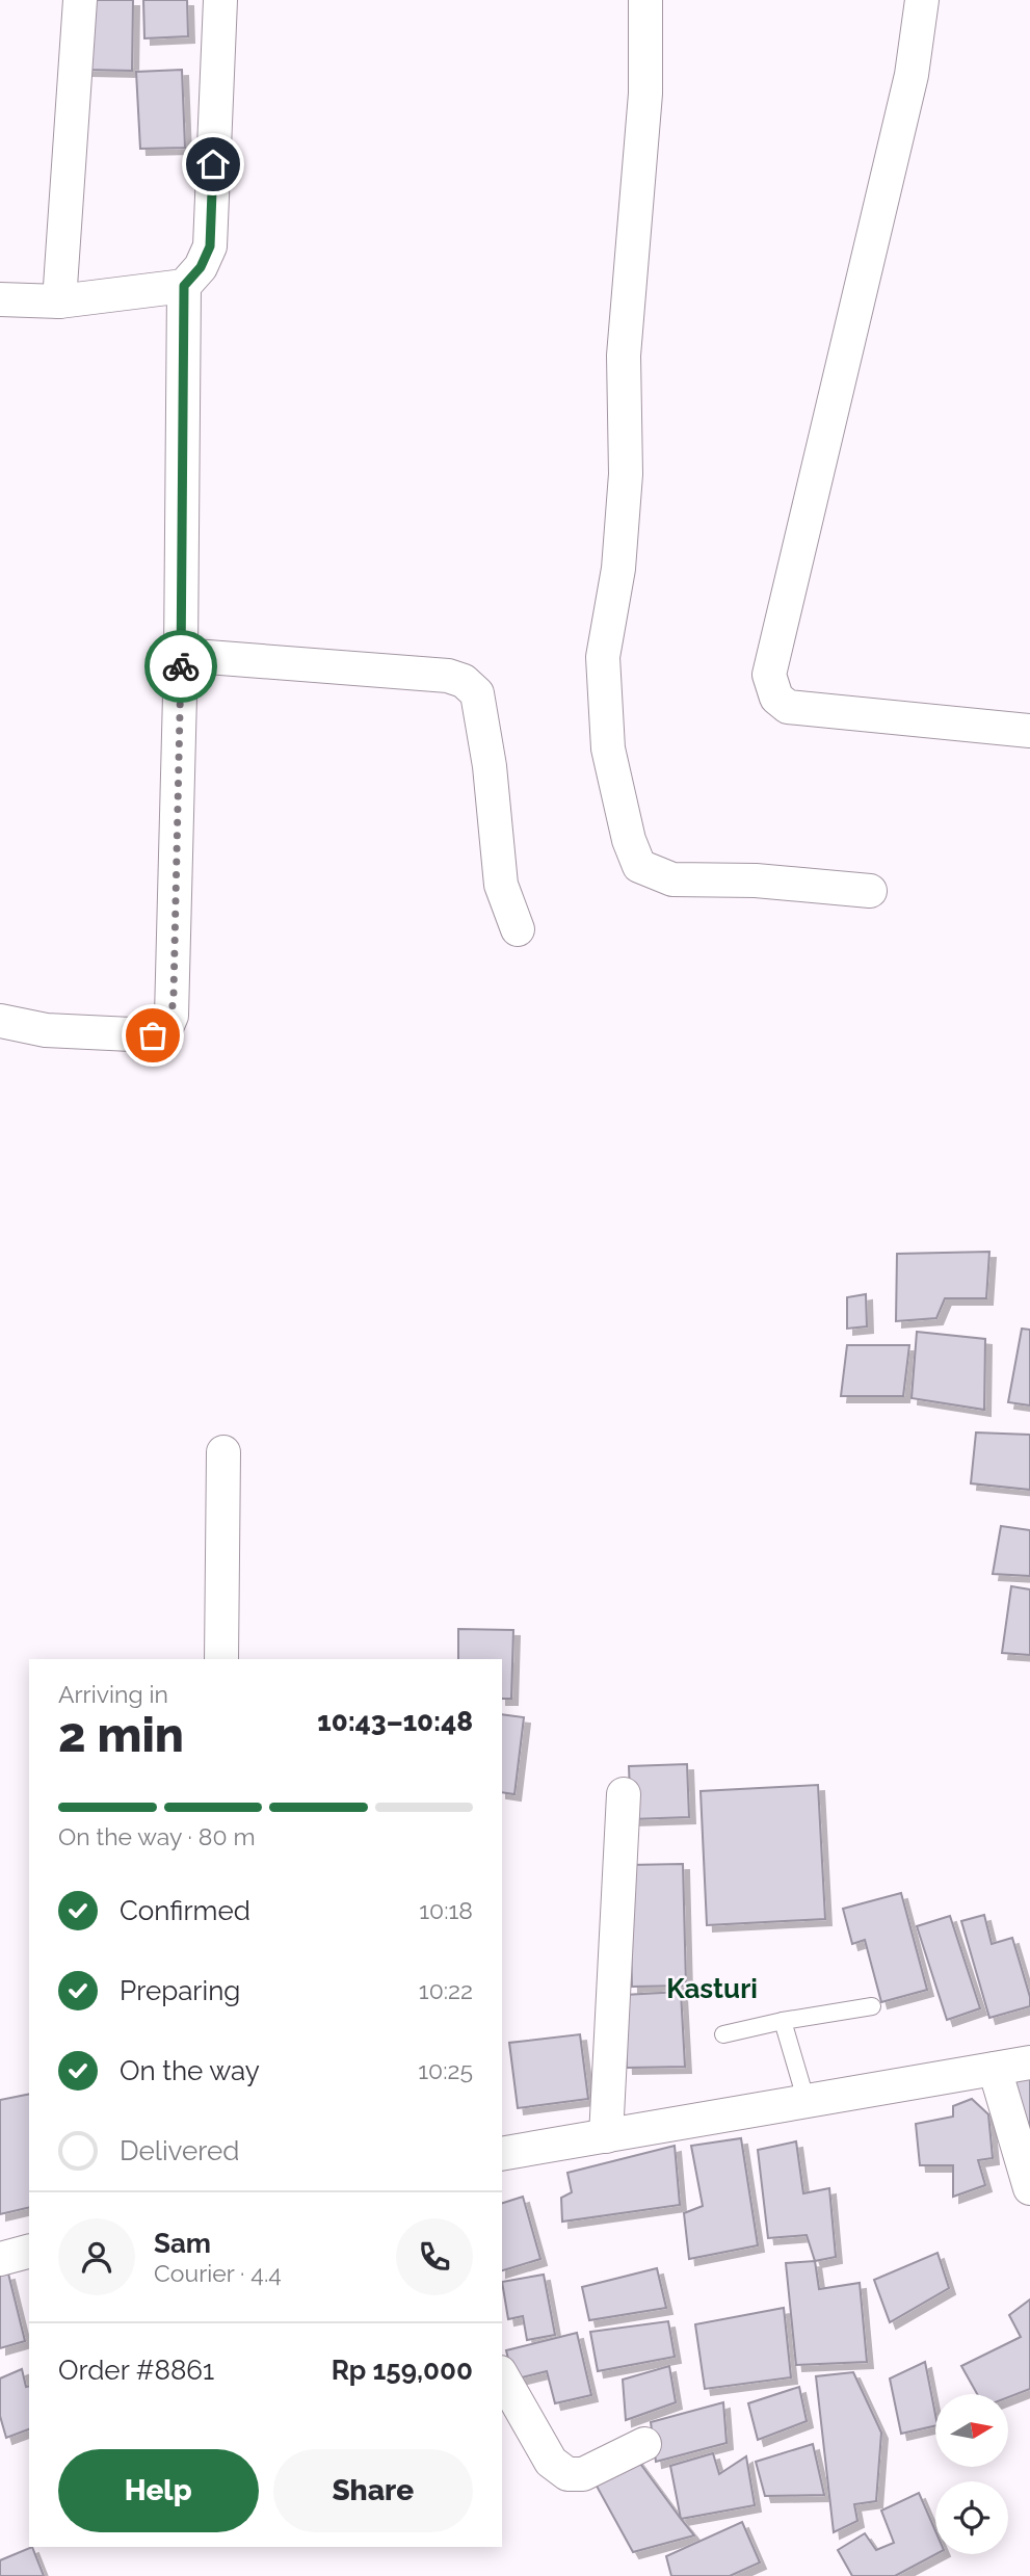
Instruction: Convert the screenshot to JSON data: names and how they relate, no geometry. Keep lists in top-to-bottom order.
{
  "districts": ["Kasturi"],
  "north": "right",
  "page": {
    "heading": ["2 min", "Arriving in", "10:43–10:48"],
    "panel": [
      "Sam",
      "Courier · 4.4",
      "Order #8861",
      "Rp 159,000"
    ],
    "bar": "On the way · 80 m",
    "list": [
      ["Confirmed", "10:18"],
      ["Preparing", "10:22"],
      ["On the way", "10:25"],
      "Delivered"
    ],
    "buttons": ["Help", "Share"]
  }
}
